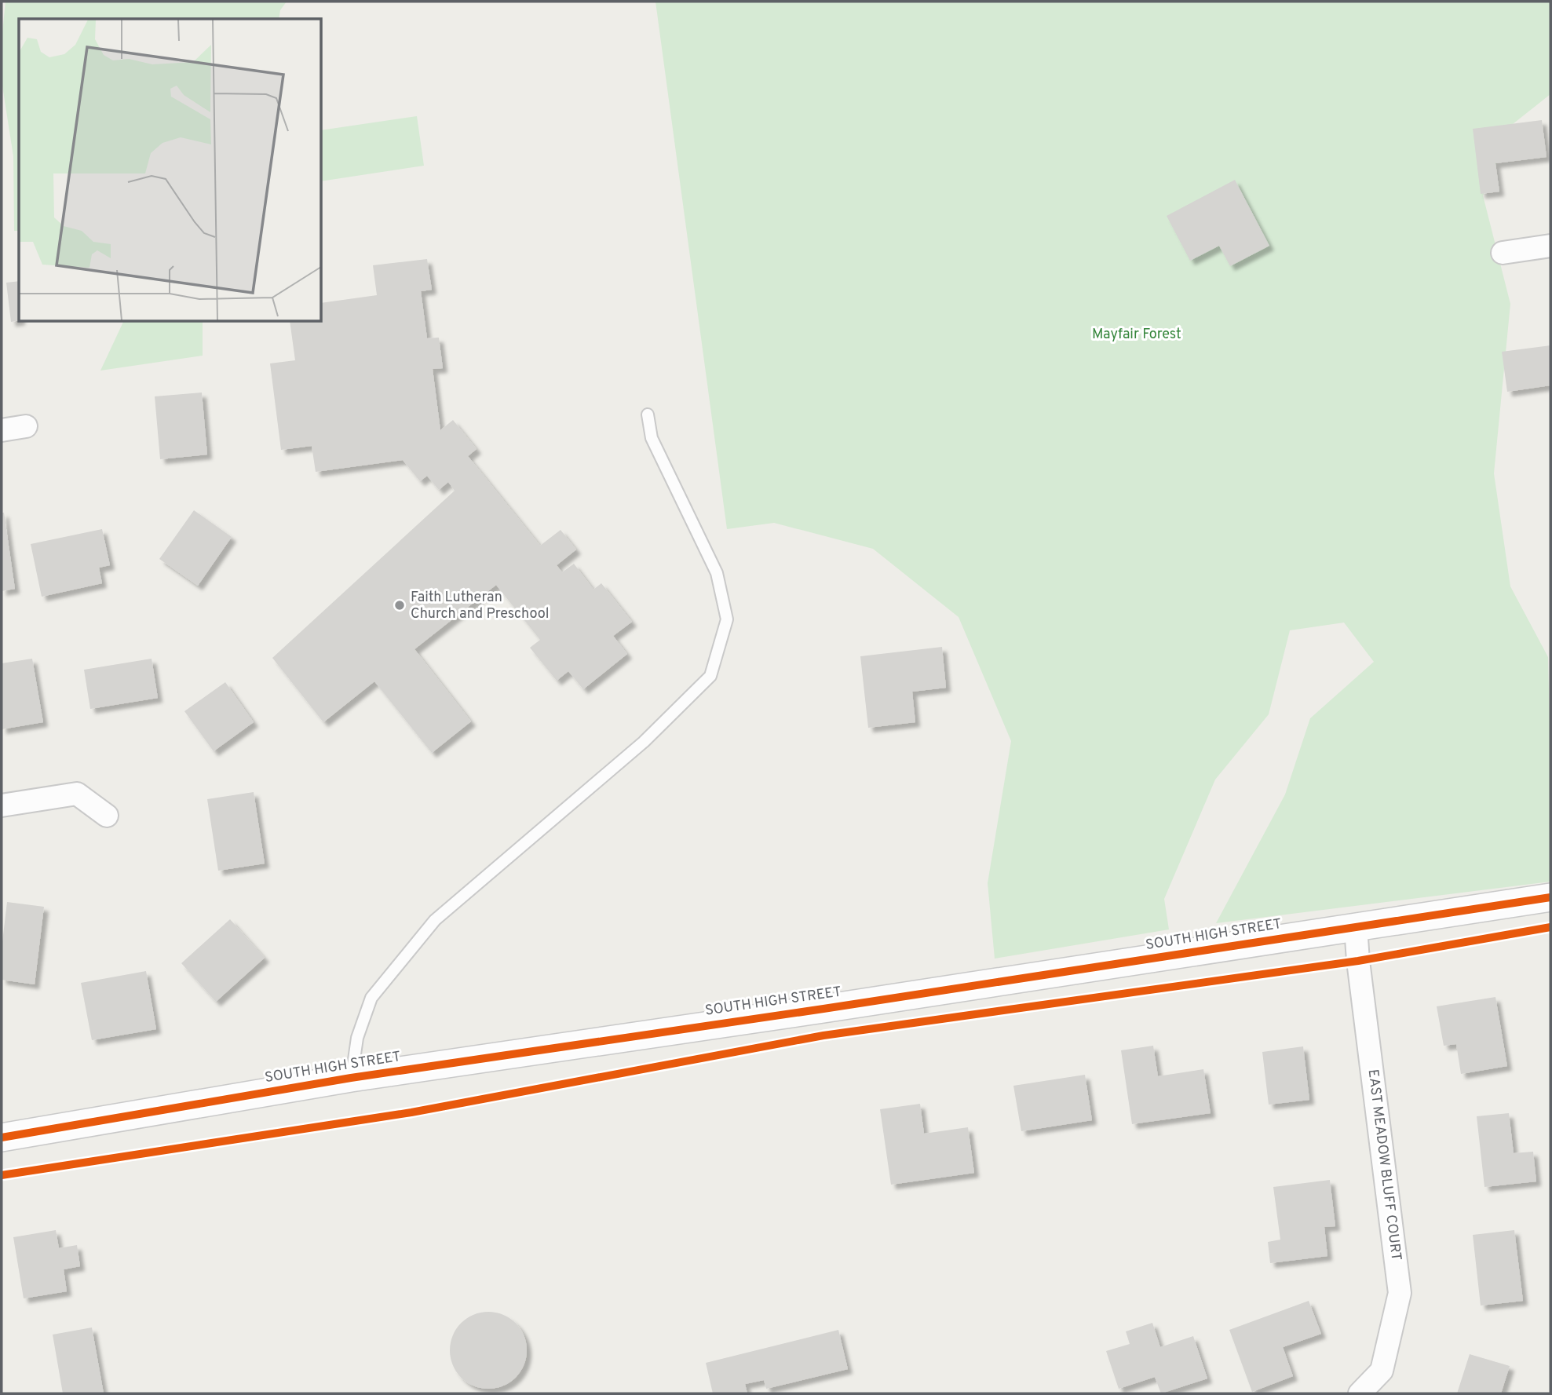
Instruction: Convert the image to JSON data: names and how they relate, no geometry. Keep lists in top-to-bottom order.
{
  "streets": {
    "street": ["SOUTH HIGH STREET", "EAST MEADOW BLUFF COURT"]
  },
  "crossings": [
    ["SOUTH HIGH STREET", "EAST MEADOW BLUFF COURT"]
  ],
  "parks": ["Mayfair Forest"],
  "places": ["Faith Lutheran Church and Preschool"]
}
